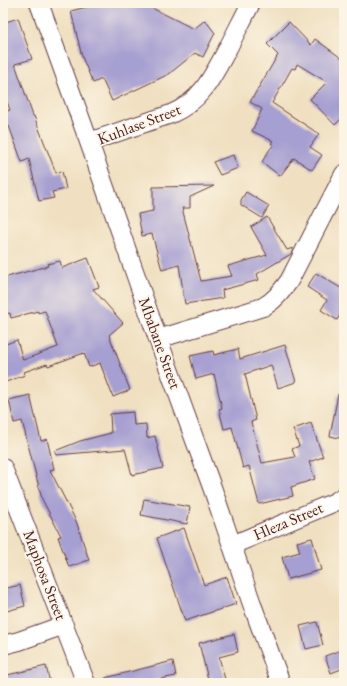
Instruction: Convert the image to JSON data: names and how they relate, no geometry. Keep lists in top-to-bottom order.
{
  "streets": {
    "street": [
      "Kuhlase Street",
      "Mbabane Street",
      "Hleza Street",
      "Maphosa Street"
    ]
  },
  "crossings": [
    ["Kuhlase Street", "Mbabane Street"],
    ["Mbabane Street", "Hleza Street"]
  ]
}
